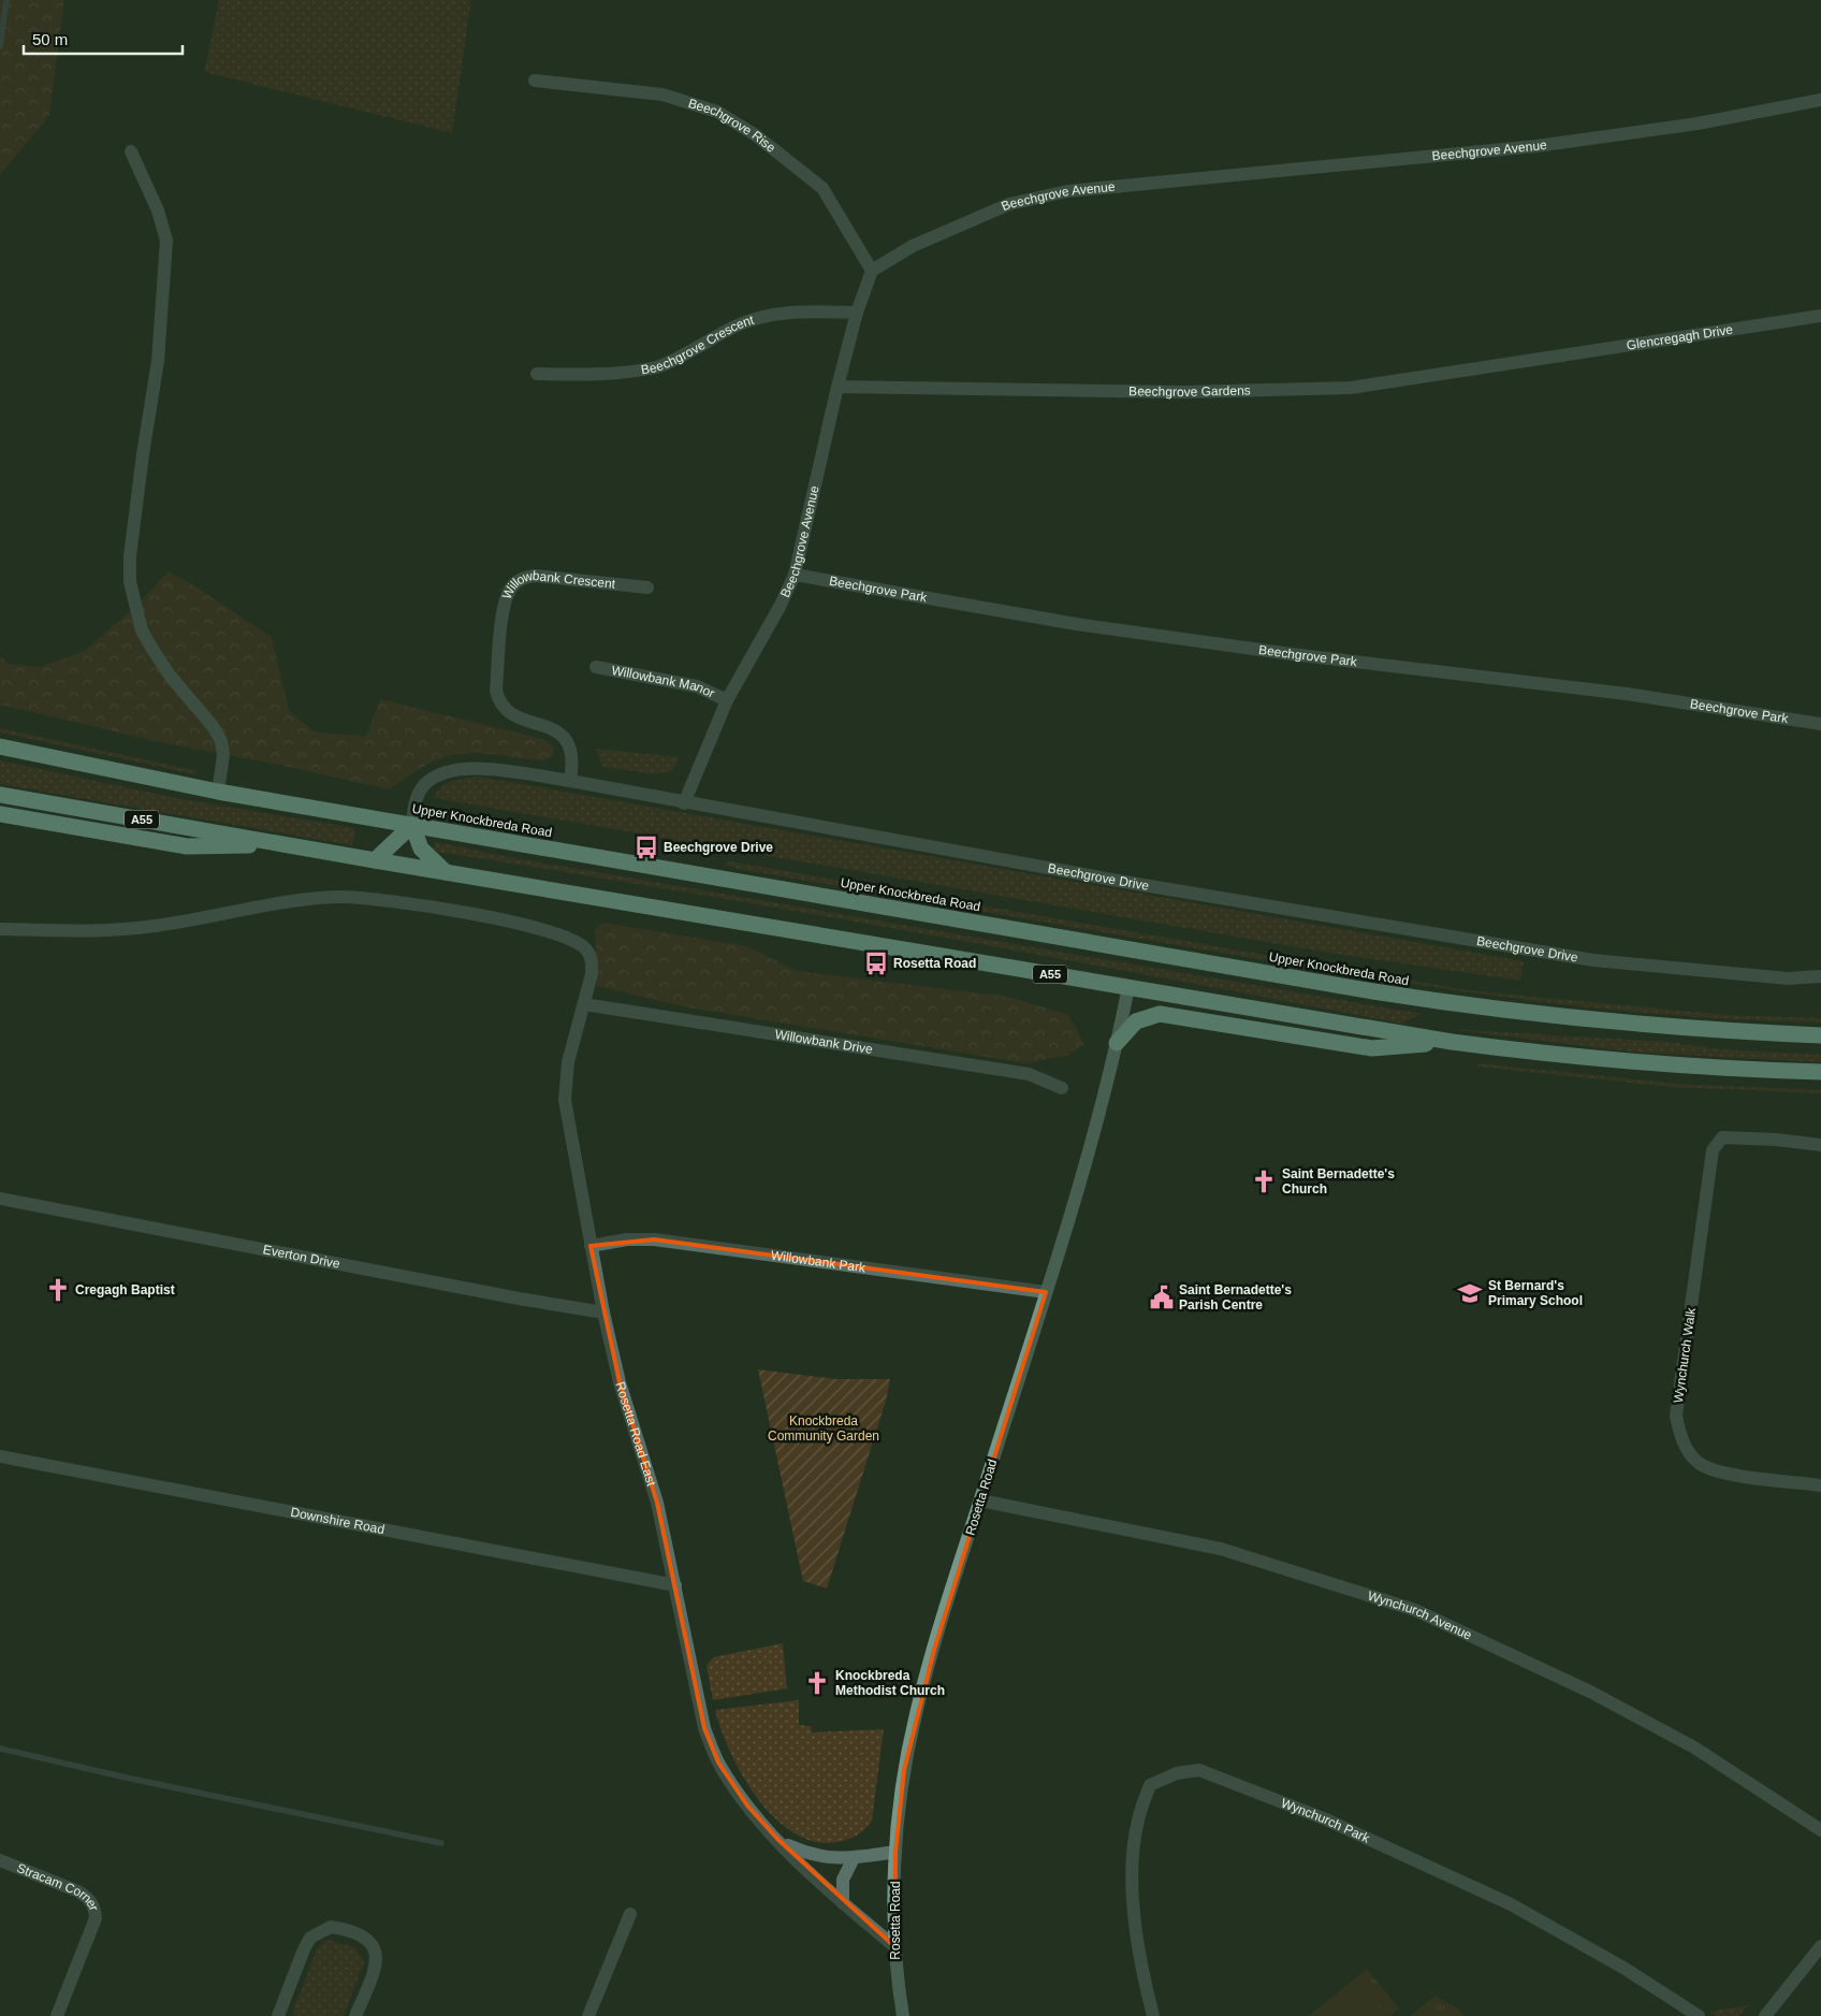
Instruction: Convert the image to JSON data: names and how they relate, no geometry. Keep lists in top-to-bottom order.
{
  "streets": {
    "highway": ["A55", "Upper Knockbreda Road"],
    "street": [
      "Beechgrove Rise",
      "Beechgrove Avenue",
      "Glencregagh Drive",
      "Beechgrove Crescent",
      "Beechgrove Gardens",
      "Beechgrove Park",
      "Willowbank Crescent",
      "Willowbank Manor",
      "Beechgrove Drive",
      "Willowbank Drive",
      "Everton Drive",
      "Willowbank Park",
      "Wynchurch Walk",
      "Rosetta Road East",
      "Rosetta Road",
      "Downshire Road",
      "Wynchurch Avenue",
      "Wynchurch Park",
      "Stracam Corner"
    ]
  },
  "crossings": [
    ["Beechgrove Rise", "Beechgrove Avenue"],
    ["Beechgrove Avenue", "Beechgrove Crescent"],
    ["Beechgrove Avenue", "Beechgrove Gardens"],
    ["Beechgrove Avenue", "Beechgrove Park"],
    ["Beechgrove Avenue", "Willowbank Manor"],
    ["Beechgrove Avenue", "Beechgrove Drive"],
    ["Glencregagh Drive", "Beechgrove Gardens"],
    ["Willowbank Crescent", "Beechgrove Drive"],
    ["A55", "Rosetta Road"],
    ["Upper Knockbreda Road", "Beechgrove Drive"],
    ["Willowbank Drive", "Rosetta Road East"],
    ["Everton Drive", "Rosetta Road East"],
    ["Willowbank Park", "Rosetta Road East"],
    ["Willowbank Park", "Rosetta Road"],
    ["Rosetta Road East", "Rosetta Road"],
    ["Rosetta Road East", "Downshire Road"],
    ["Rosetta Road", "Wynchurch Avenue"]
  ],
  "parks": ["Knockbreda Community Garden"],
  "places": {
    "bus stop": ["Beechgrove Drive", "Rosetta Road"],
    "church": ["Saint Bernadette's Church", "Cregagh Baptist", "Knockbreda Methodist Church"],
    "school or university": ["St Bernard's Primary School"],
    "public building": ["Saint Bernadette's Parish Centre"]
  },
  "scale_bar": "50 m"
}
